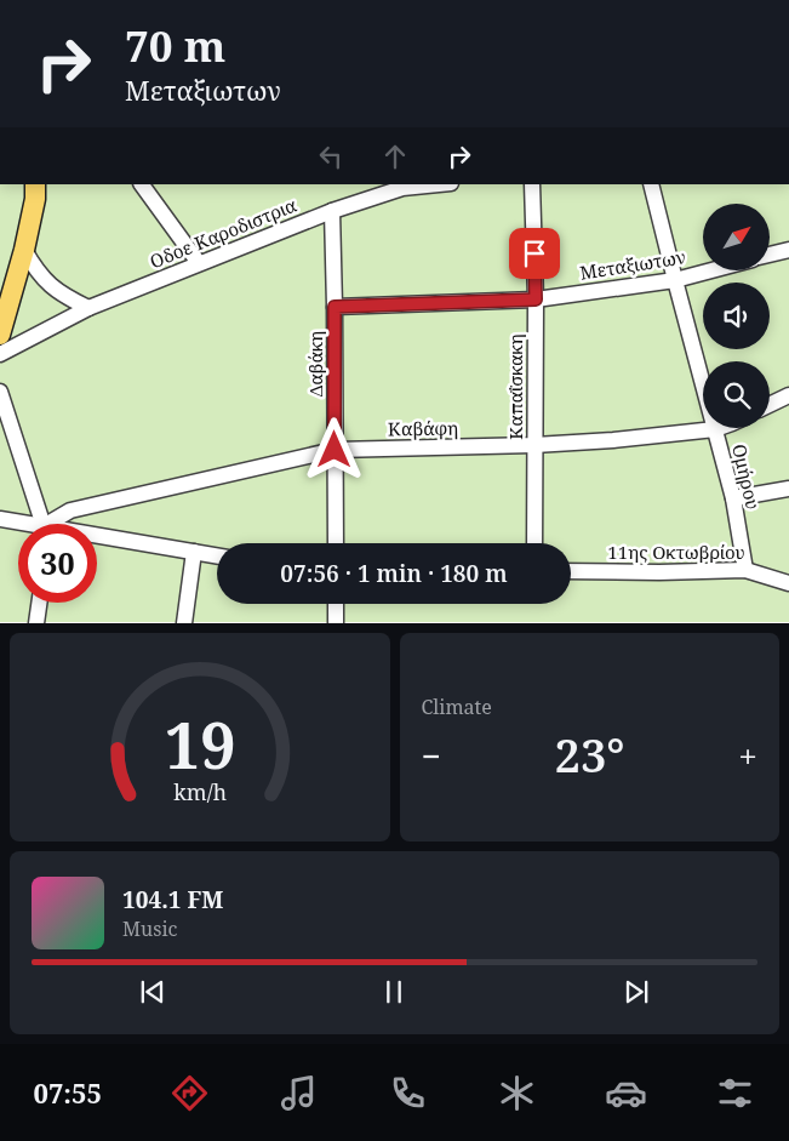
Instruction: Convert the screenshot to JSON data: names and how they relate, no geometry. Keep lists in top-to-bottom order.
{
  "streets": {
    "street": [
      "Oδοε Καροδιστρια",
      "Μεταξιωτων",
      "Δαβάκη",
      "Καπαΐσκακη",
      "Καβάφη",
      "Ομήρου",
      "11ης Οκτωβρίου"
    ]
  },
  "crossings": [
    ["Oδοε Καροδιστρια", "Δαβάκη"],
    ["Μεταξιωτων", "Δαβάκη"],
    ["Μεταξιωτων", "Καπαΐσκακη"],
    ["Μεταξιωτων", "Ομήρου"],
    ["Δαβάκη", "Καβάφη"],
    ["Καπαΐσκακη", "Καβάφη"],
    ["Καβάφη", "Ομήρου"],
    ["Ομήρου", "11ης Οκτωβρίου"]
  ],
  "north": "top right",
  "page": {
    "turn": ["70 m", "Μεταξιωτων"],
    "limit": "30",
    "trip": "07:56 · 1 min · 180 m",
    "tile": "Climate",
    "heat": ["−", "23°", "+"],
    "song": ["104.1 FM", "Music"],
    "tabs": "07:55",
    "gauge": ["19", "km/h"]
  }
}
